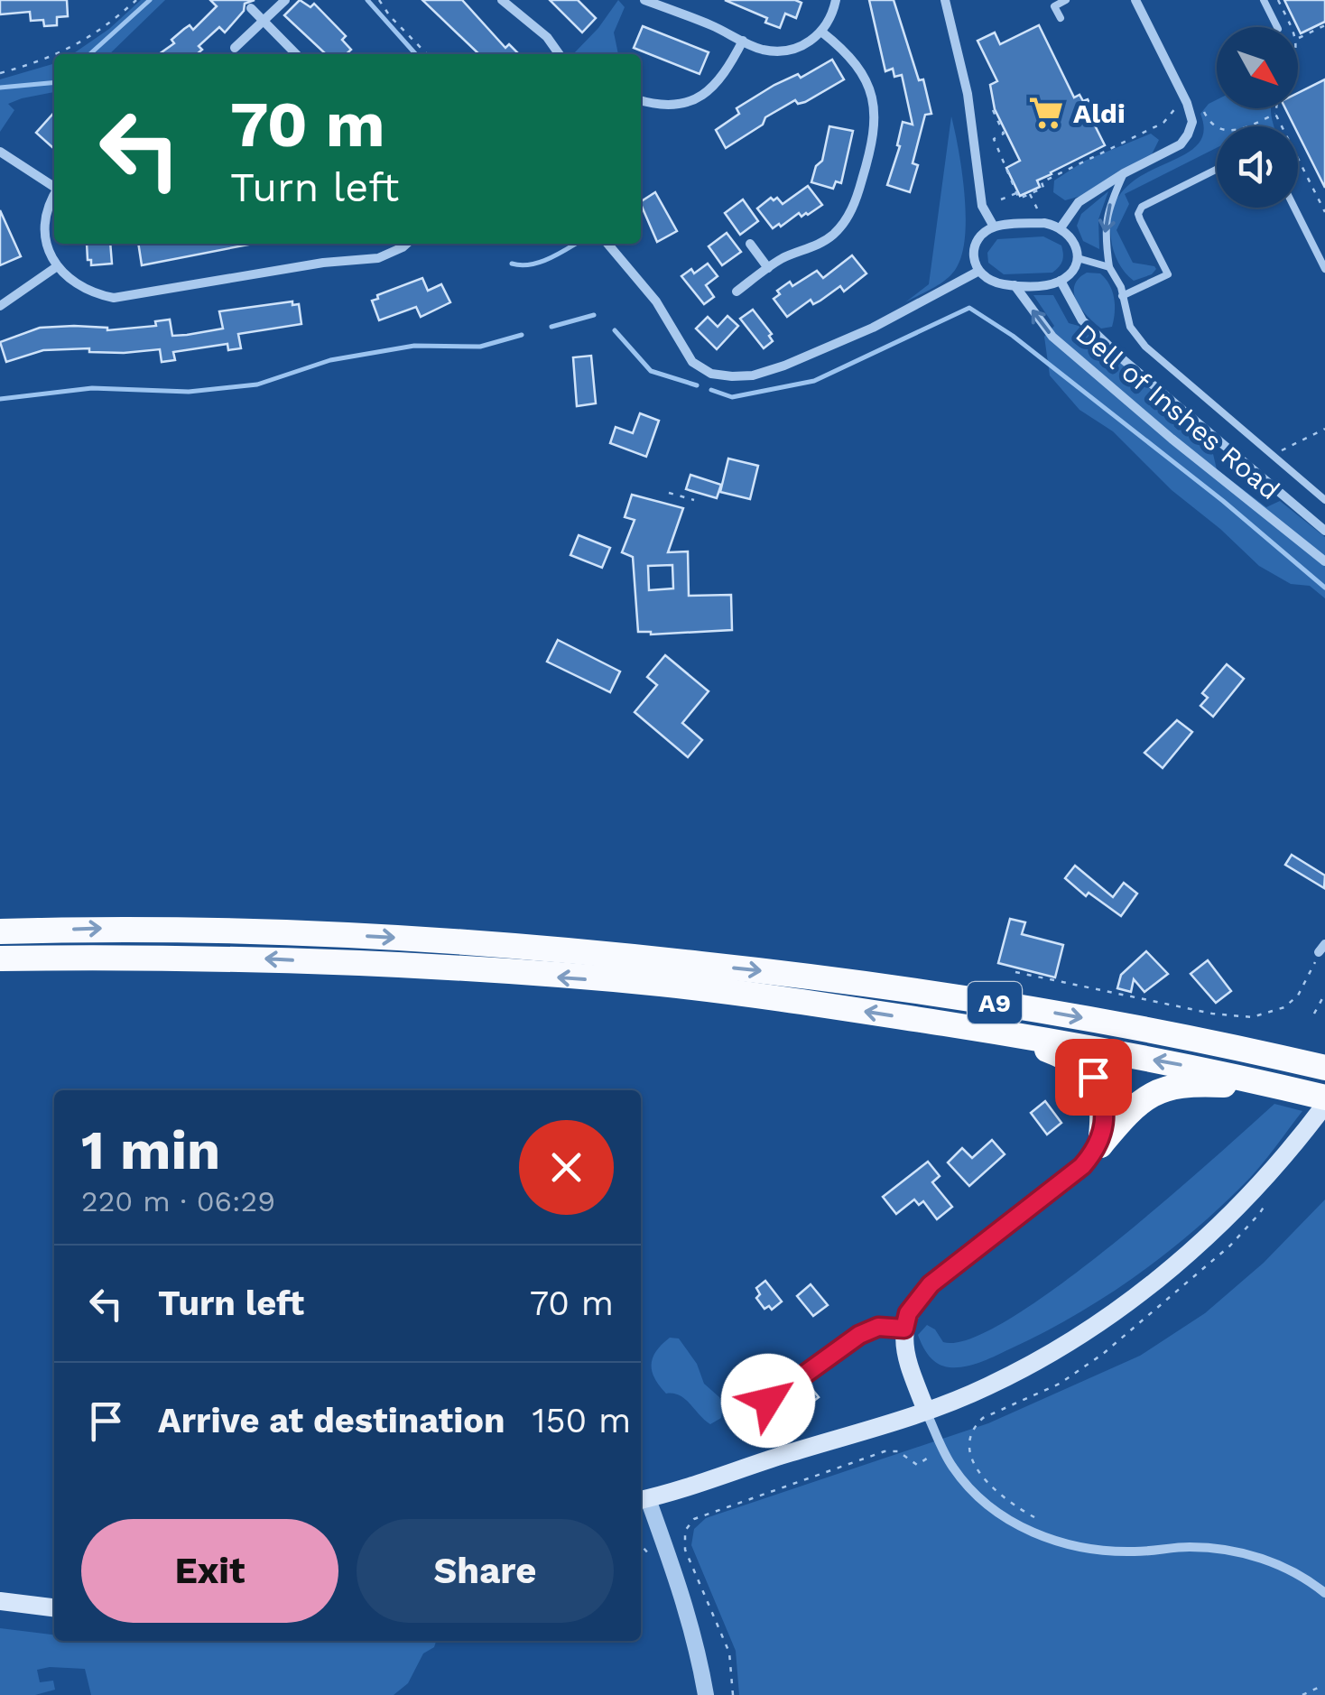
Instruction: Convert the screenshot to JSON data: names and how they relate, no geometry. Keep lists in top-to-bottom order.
{
  "streets": {
    "highway": ["A9"],
    "street": ["Dell of Inshes Road"]
  },
  "places": {
    "supermarket": ["Aldi"]
  },
  "north": "bottom right",
  "page": {
    "turn": ["70 m", "Turn left"],
    "heading": ["1 min", "220 m · 06:29"],
    "list": [
      {
        "name": "Turn left",
        "value": "70 m"
      },
      {
        "name": "Arrive at destination",
        "value": "150 m"
      }
    ],
    "buttons": ["Exit", "Share"]
  }
}
